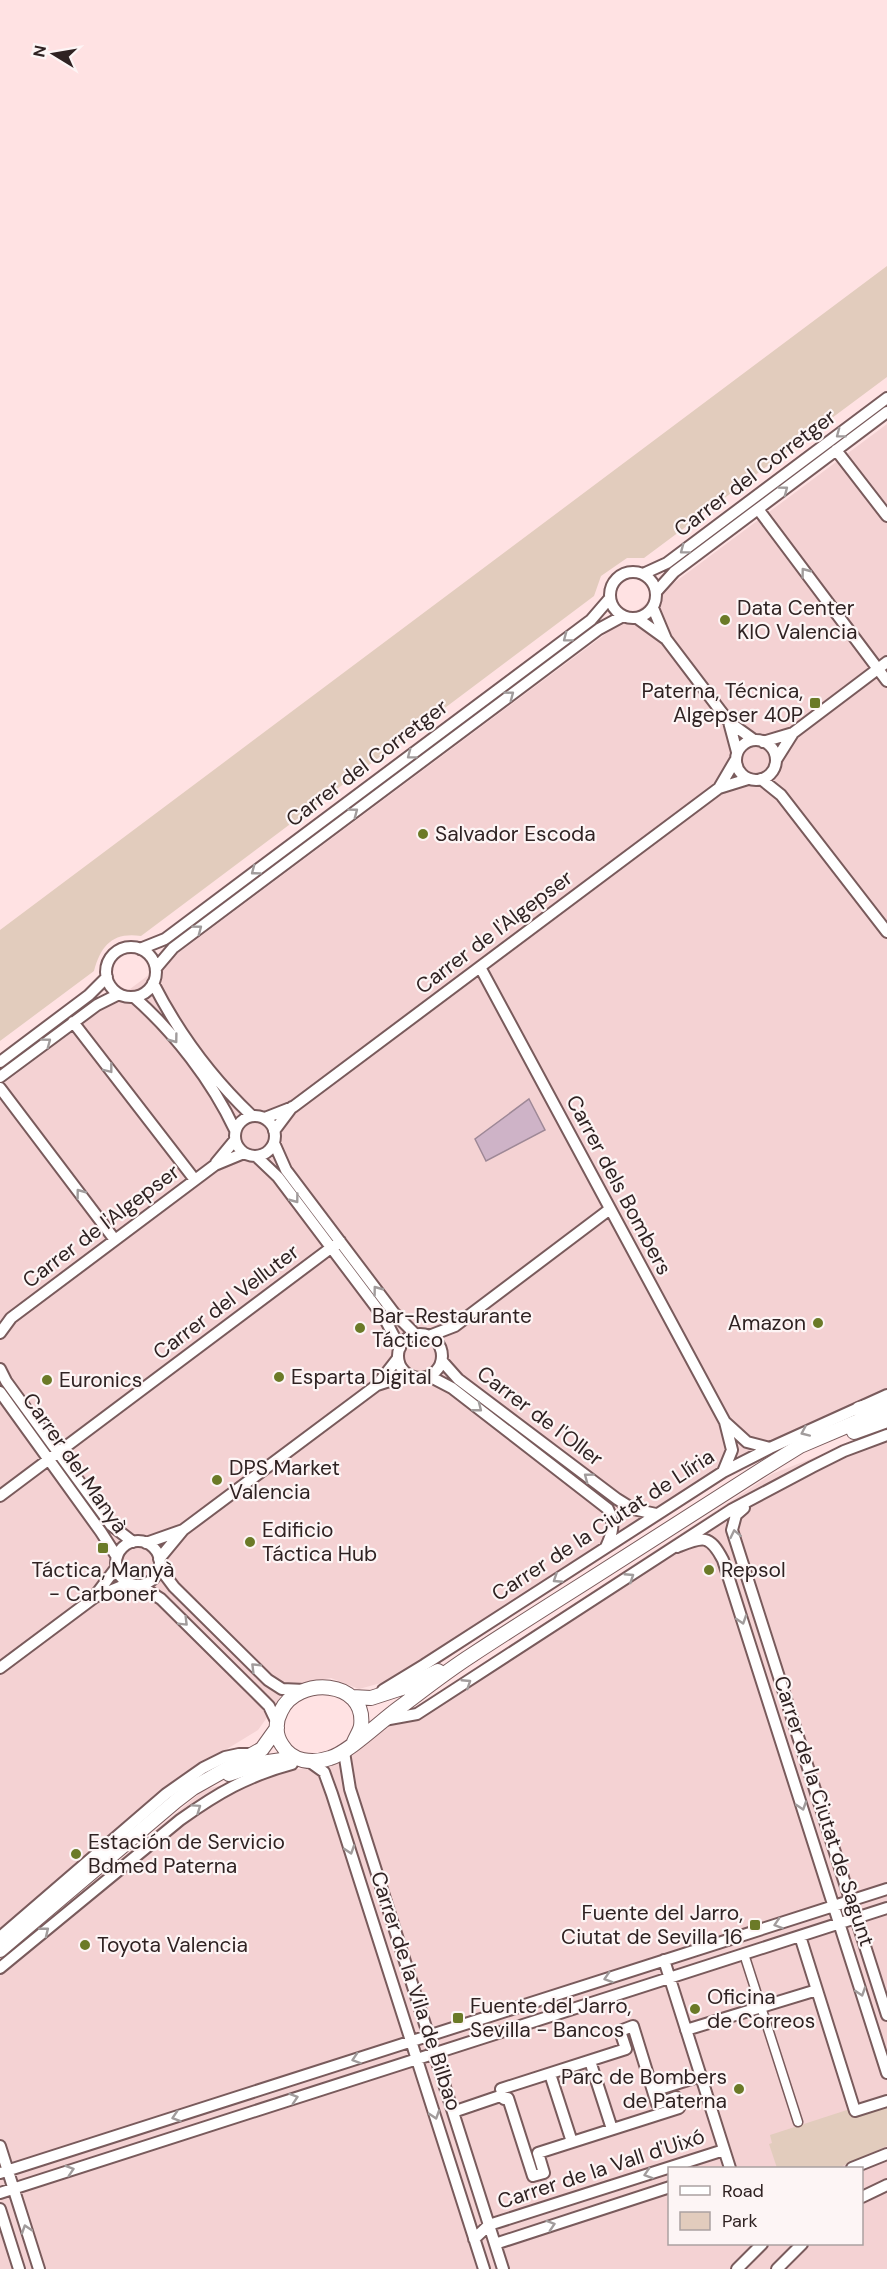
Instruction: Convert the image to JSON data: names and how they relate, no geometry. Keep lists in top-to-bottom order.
{
  "streets": {
    "street": [
      "Carrer del Corretger",
      "Carrer de l'Algepser",
      "Carrer dels Bombers",
      "Carrer del Velluter",
      "Carrer de l'Oller",
      "Carrer del Manyà",
      "Carrer de la Ciutat de Llíria",
      "Carrer de la Ciutat de Sagunt",
      "Carrer de la Vila de Bilbao",
      "Carrer de la Vall d'Uixó"
    ]
  },
  "crossings": [
    ["Carrer de l'Algepser", "Carrer dels Bombers"],
    ["Carrer dels Bombers", "Carrer de la Ciutat de Llíria"],
    ["Carrer del Velluter", "Carrer del Manyà"],
    ["Carrer de l'Oller", "Carrer de la Ciutat de Llíria"],
    ["Carrer de la Ciutat de Llíria", "Carrer de la Ciutat de Sagunt"],
    ["Carrer de la Ciutat de Llíria", "Carrer de la Vila de Bilbao"],
    ["Carrer de la Vila de Bilbao", "Carrer de la Vall d'Uixó"]
  ],
  "places": {
    "other": [
      "Data Center KIO Valencia",
      "Salvador Escoda",
      "Amazon",
      "Bar-Restaurante Táctico",
      "Esparta Digital",
      "Euronics",
      "DPS Market Valencia",
      "Edificio Táctica Hub",
      "Repsol",
      "Estación de Servicio Bdmed Paterna",
      "Toyota Valencia",
      "Oficina de Correos",
      "Parc de Bombers de Paterna"
    ],
    "transit": [
      "Paterna, Técnica, Algepser 40P",
      "Táctica, Manyà - Carboner",
      "Fuente del Jarro, Ciutat de Sevilla 16",
      "Fuente del Jarro, Sevilla - Bancos"
    ]
  },
  "legend": ["Road", "Park"],
  "north": "left"
}
